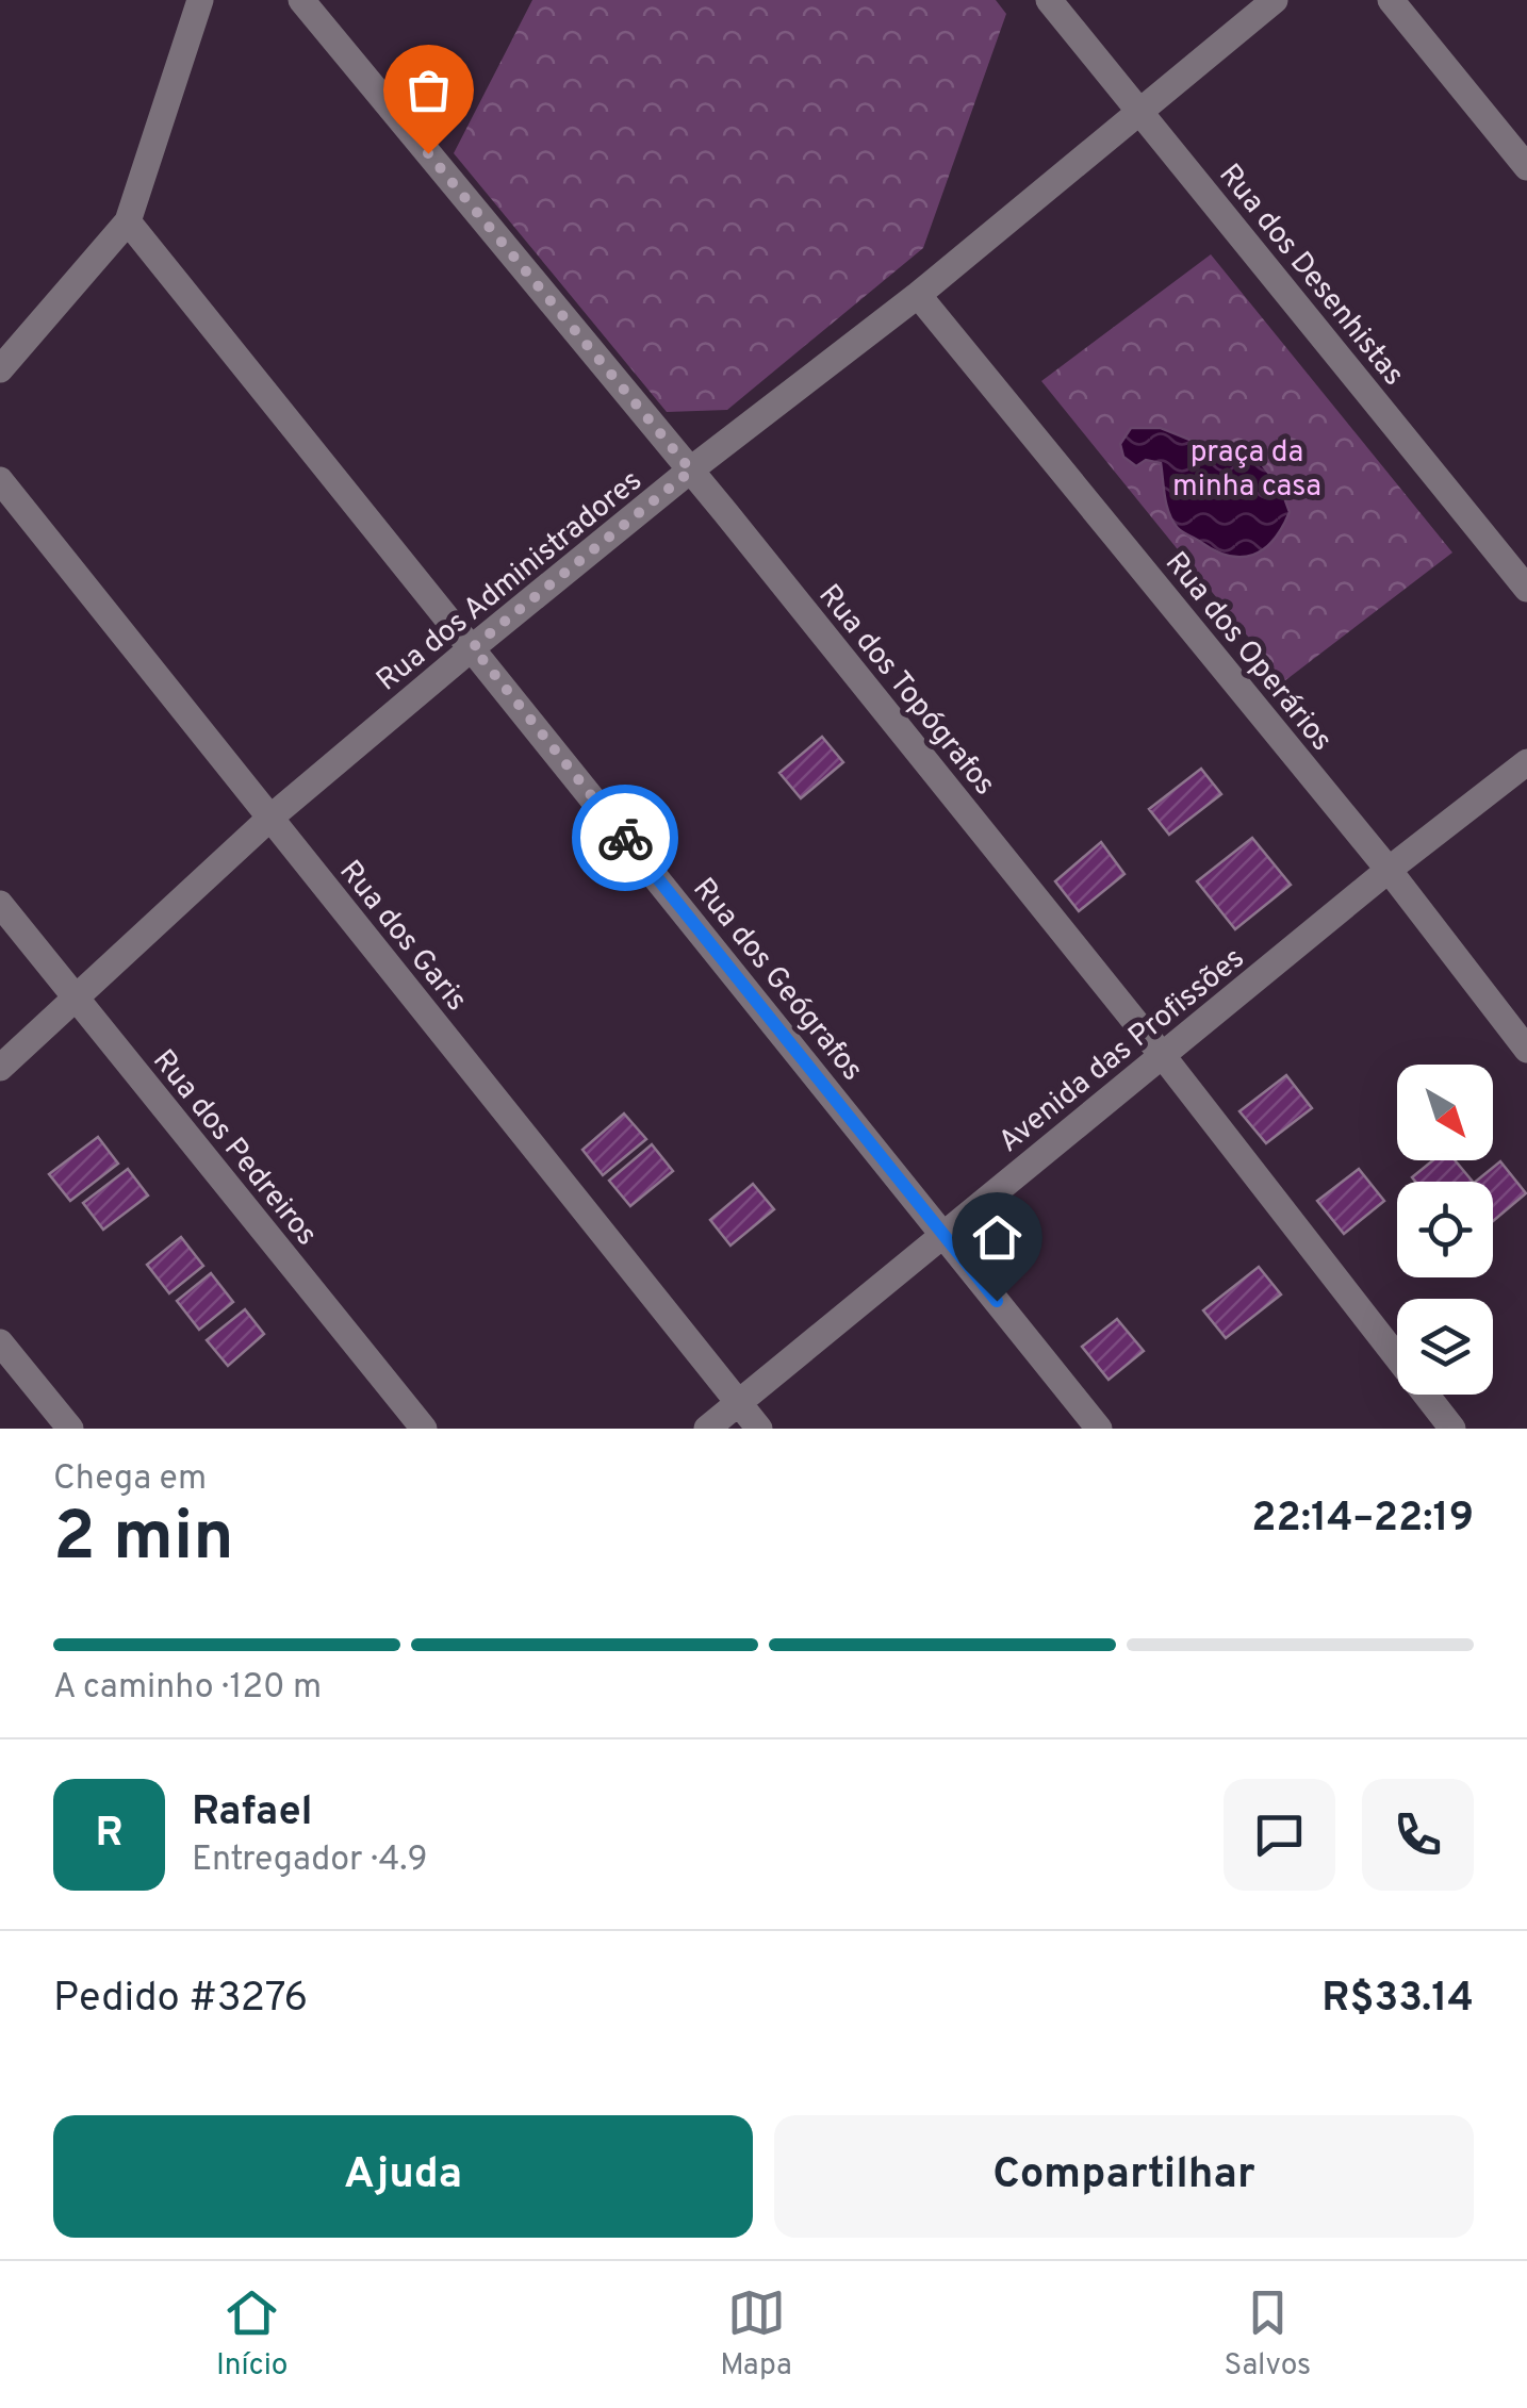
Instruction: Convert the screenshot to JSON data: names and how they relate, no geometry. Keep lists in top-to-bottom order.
{
  "streets": {
    "street": [
      "Rua dos Desenhistas",
      "Rua dos Administradores",
      "Rua dos Operários",
      "Rua dos Topógrafos",
      "Rua dos Garis",
      "Rua dos Geógrafos",
      "Avenida das Profissões",
      "Rua dos Pedreiros"
    ]
  },
  "crossings": [
    ["Rua dos Desenhistas", "Rua dos Administradores"],
    ["Rua dos Administradores", "Rua dos Operários"],
    ["Rua dos Administradores", "Rua dos Topógrafos"],
    ["Rua dos Administradores", "Rua dos Garis"],
    ["Rua dos Administradores", "Rua dos Geógrafos"],
    ["Rua dos Administradores", "Rua dos Pedreiros"],
    ["Rua dos Operários", "Avenida das Profissões"],
    ["Rua dos Topógrafos", "Avenida das Profissões"],
    ["Rua dos Garis", "Avenida das Profissões"],
    ["Rua dos Geógrafos", "Avenida das Profissões"]
  ],
  "parks": ["praça da minha casa"],
  "north": "bottom right",
  "page": {
    "heading": ["2 min", "Chega em", "22:14–22:19"],
    "panel": [
      "Rafael",
      "Entregador · 4.9",
      "Pedido #3276",
      "R$33.14"
    ],
    "bar": "A caminho · 120 m",
    "round": "R",
    "buttons": ["Ajuda", "Compartilhar"],
    "tabs": ["Início", "Mapa", "Salvos"]
  }
}
